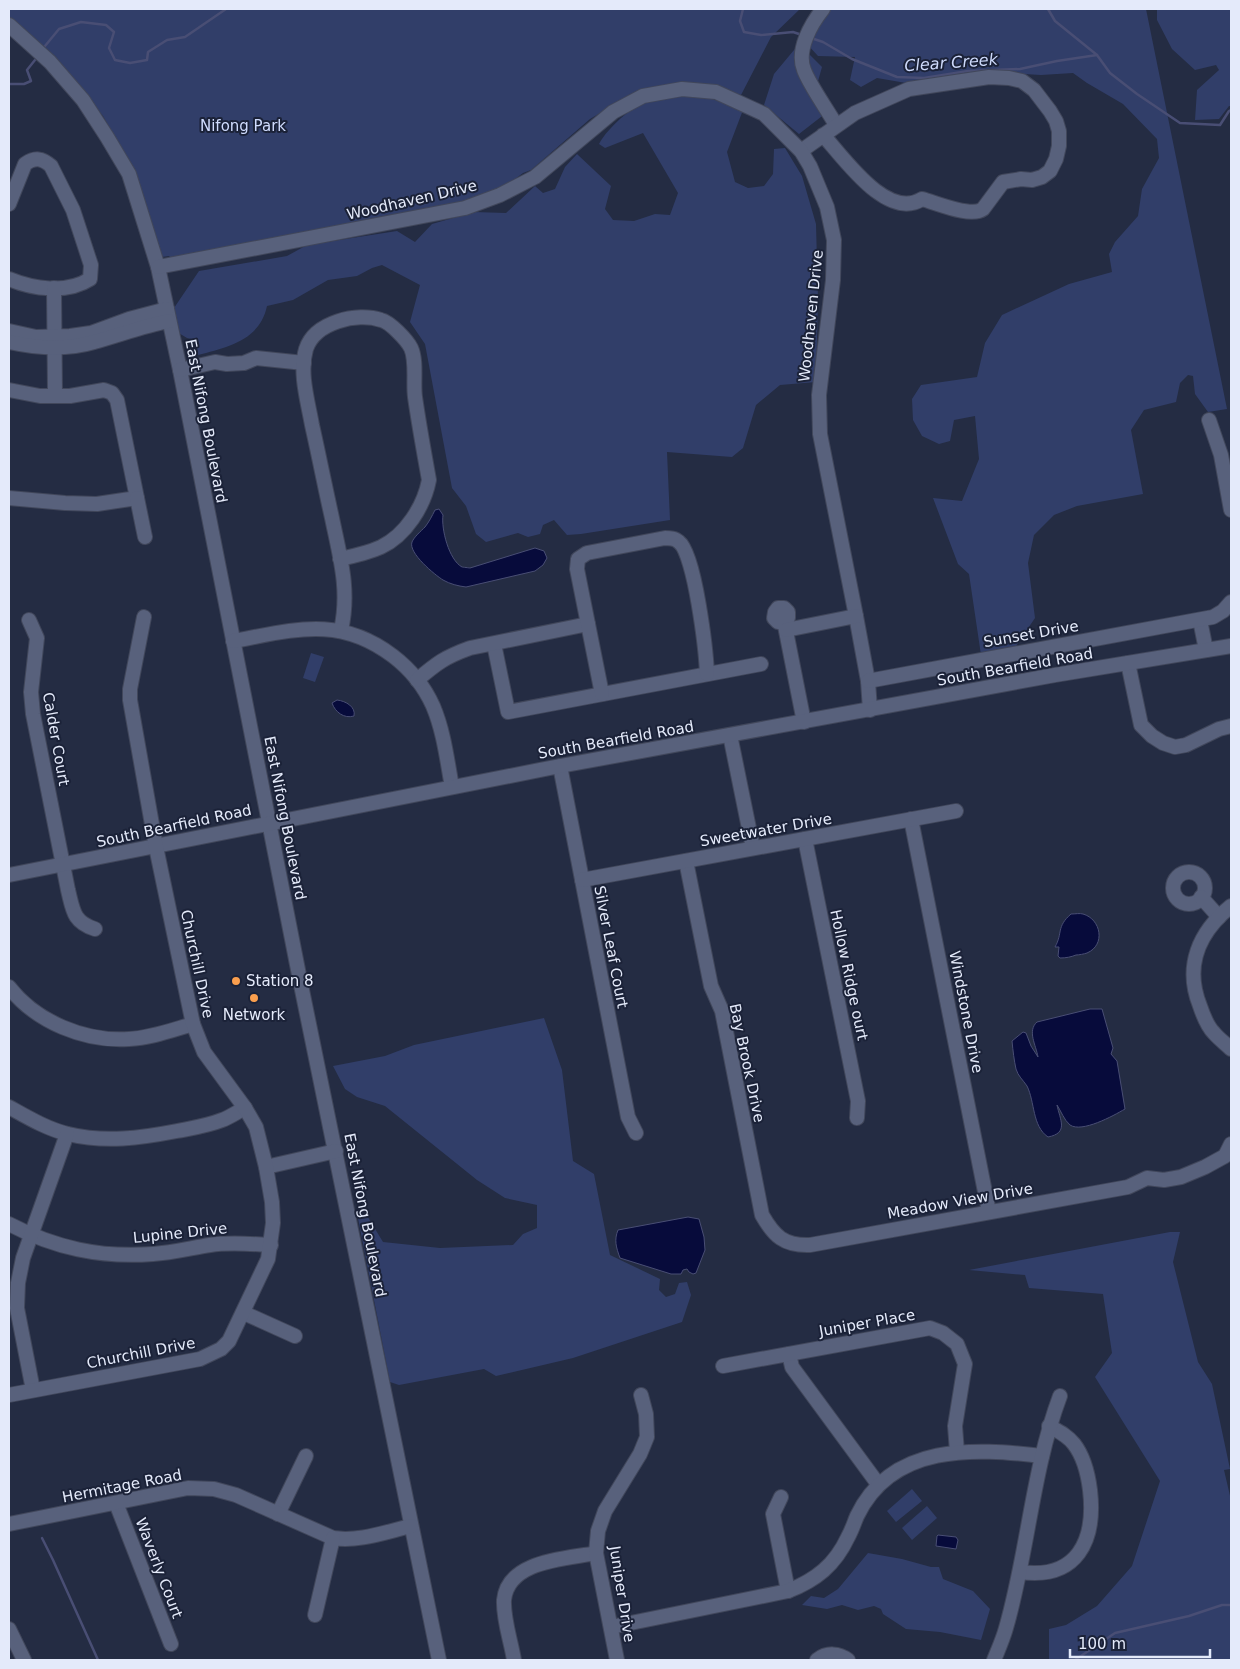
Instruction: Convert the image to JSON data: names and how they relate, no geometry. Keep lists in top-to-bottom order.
{
  "streets": {
    "street": [
      "Woodhaven Drive",
      "East Nifong Boulevard",
      "Sunset Drive",
      "South Bearfield Road",
      "Calder Court",
      "Sweetwater Drive",
      "Silver Leaf Court",
      "Churchill Drive",
      "Hollow Ridge ourt",
      "Windstone Drive",
      "Bay Brook Drive",
      "Meadow View Drive",
      "Lupine Drive",
      "Juniper Place",
      "Hermitage Road",
      "Waverly Court",
      "Juniper Drive"
    ]
  },
  "crossings": [
    ["Woodhaven Drive", "East Nifong Boulevard"],
    ["Woodhaven Drive", "Sunset Drive"],
    ["Woodhaven Drive", "South Bearfield Road"],
    ["East Nifong Boulevard", "South Bearfield Road"],
    ["East Nifong Boulevard", "Hermitage Road"],
    ["South Bearfield Road", "Calder Court"],
    ["South Bearfield Road", "Silver Leaf Court"],
    ["South Bearfield Road", "Churchill Drive"],
    ["Sweetwater Drive", "Silver Leaf Court"],
    ["Sweetwater Drive", "Hollow Ridge ourt"],
    ["Sweetwater Drive", "Windstone Drive"],
    ["Sweetwater Drive", "Bay Brook Drive"],
    ["Churchill Drive", "Lupine Drive"],
    ["Windstone Drive", "Meadow View Drive"],
    ["Bay Brook Drive", "Meadow View Drive"],
    ["Hermitage Road", "Waverly Court"]
  ],
  "water": ["Clear Creek"],
  "parks": ["Nifong Park"],
  "places": ["Station 8", "Network"],
  "scale_bar": "100 m"
}
